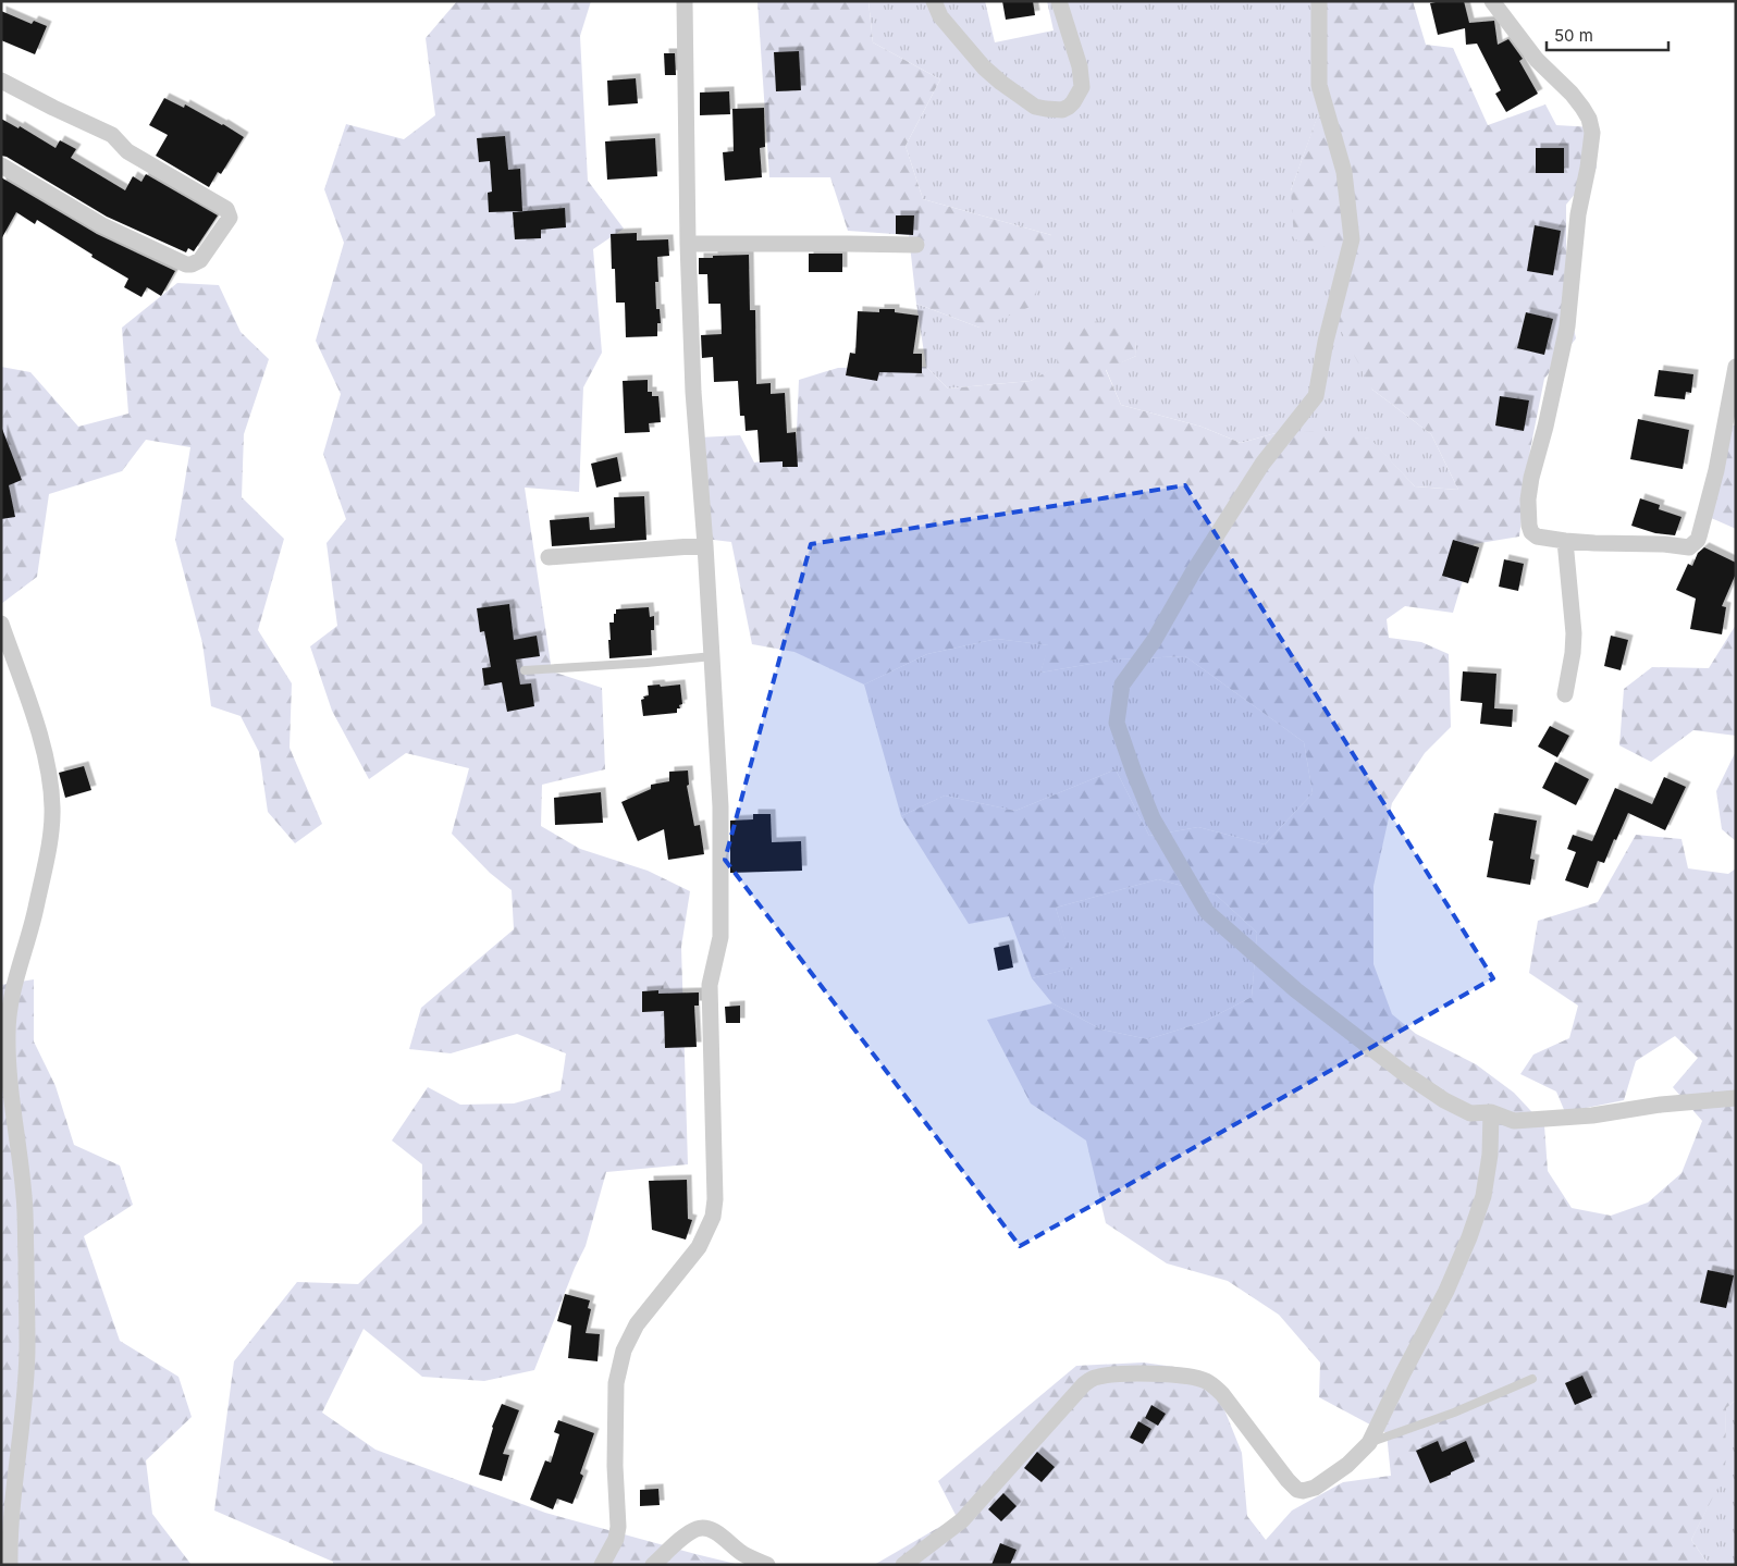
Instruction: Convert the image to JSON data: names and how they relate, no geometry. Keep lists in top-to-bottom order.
{
  "scale_bar": "50 m"
}
